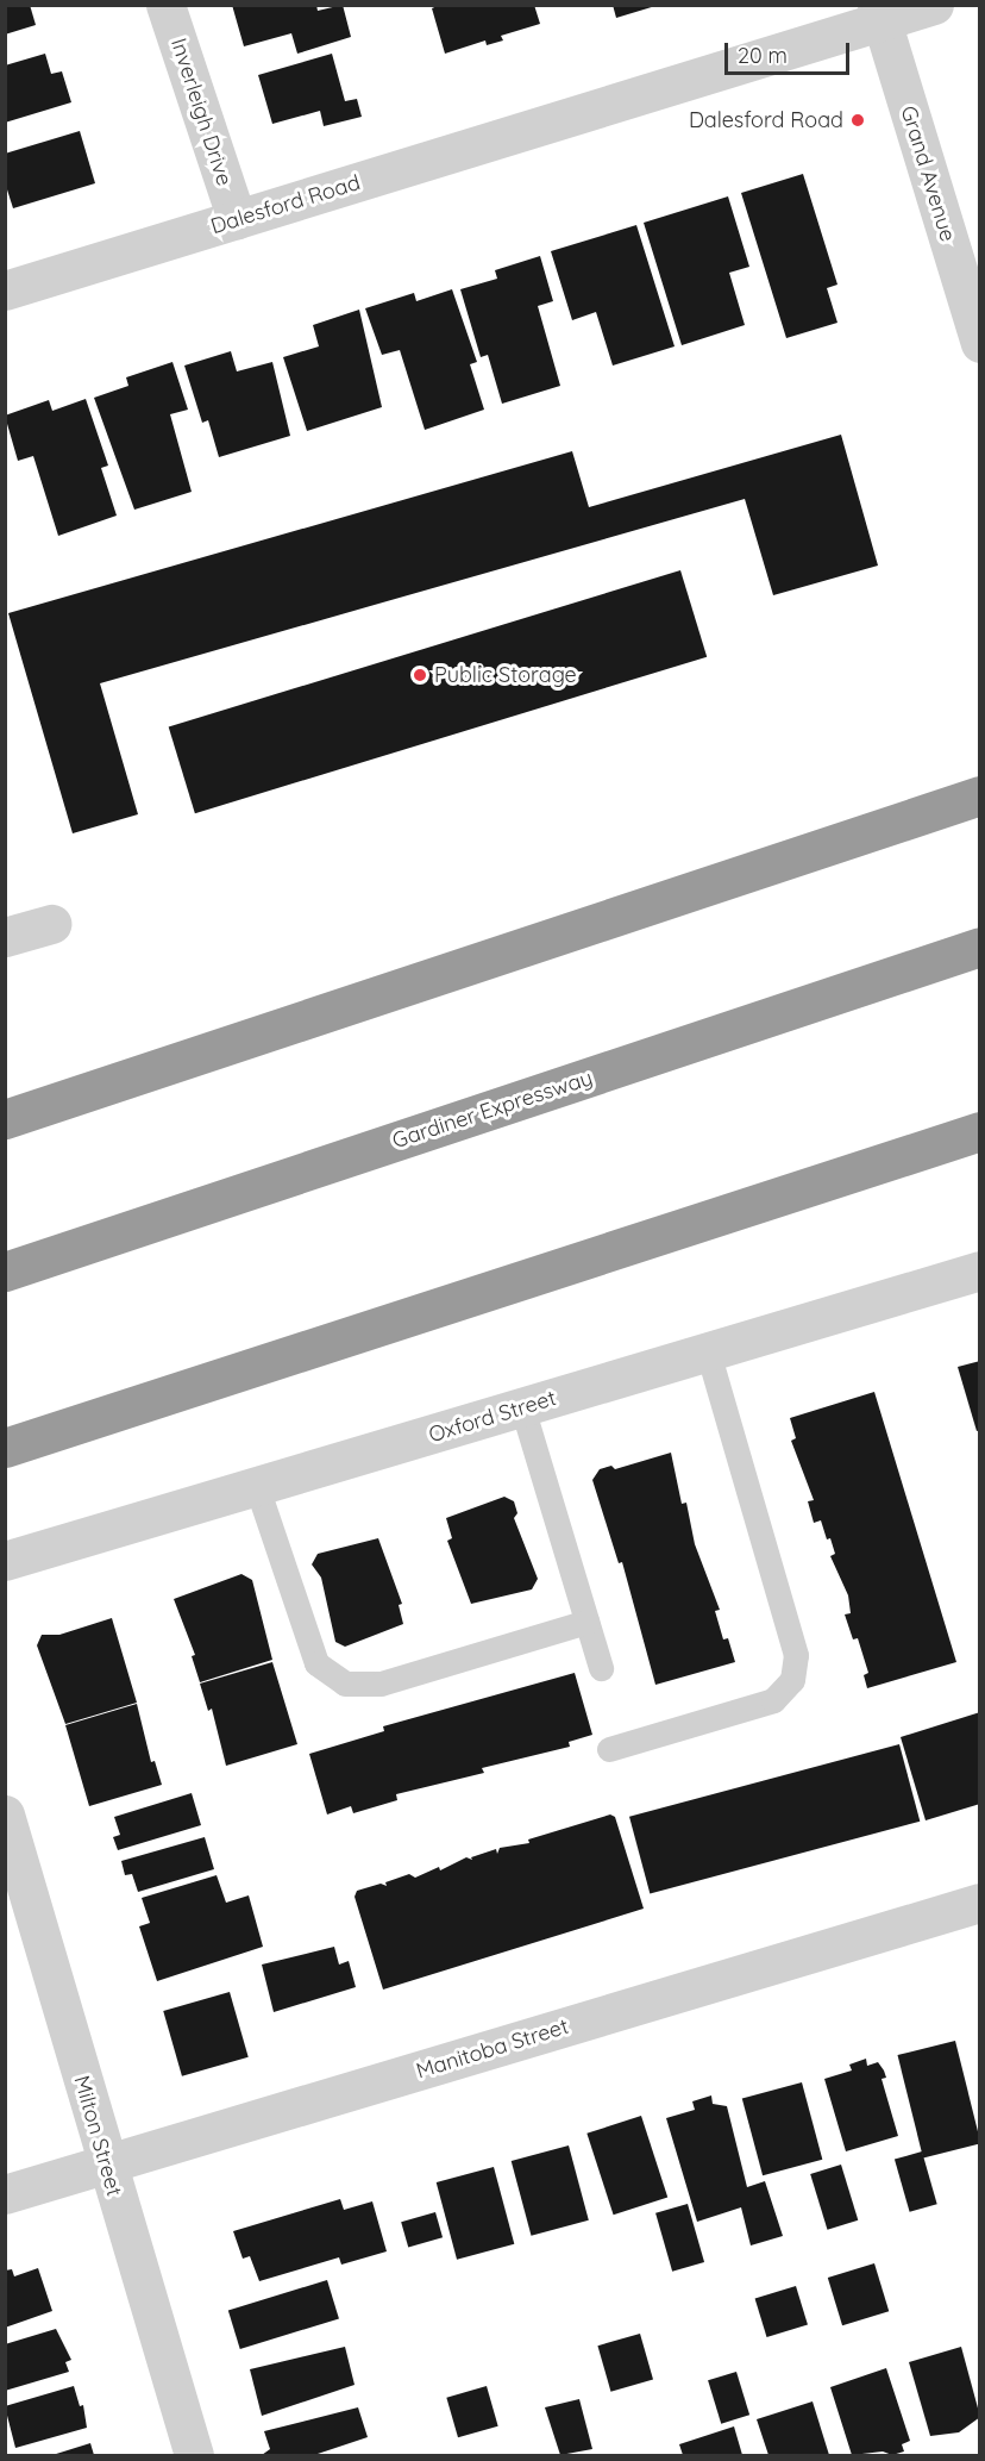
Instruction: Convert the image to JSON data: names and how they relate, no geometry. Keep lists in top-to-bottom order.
{
  "streets": {
    "highway": ["Gardiner Expressway"],
    "street": [
      "Inverleigh Drive",
      "Grand Avenue",
      "Dalesford Road",
      "Oxford Street",
      "Manitoba Street",
      "Milton Street"
    ]
  },
  "crossings": [
    ["Inverleigh Drive", "Dalesford Road"],
    ["Grand Avenue", "Dalesford Road"],
    ["Manitoba Street", "Milton Street"]
  ],
  "places": ["Dalesford Road", "Public Storage"],
  "scale_bar": "20 m"
}
